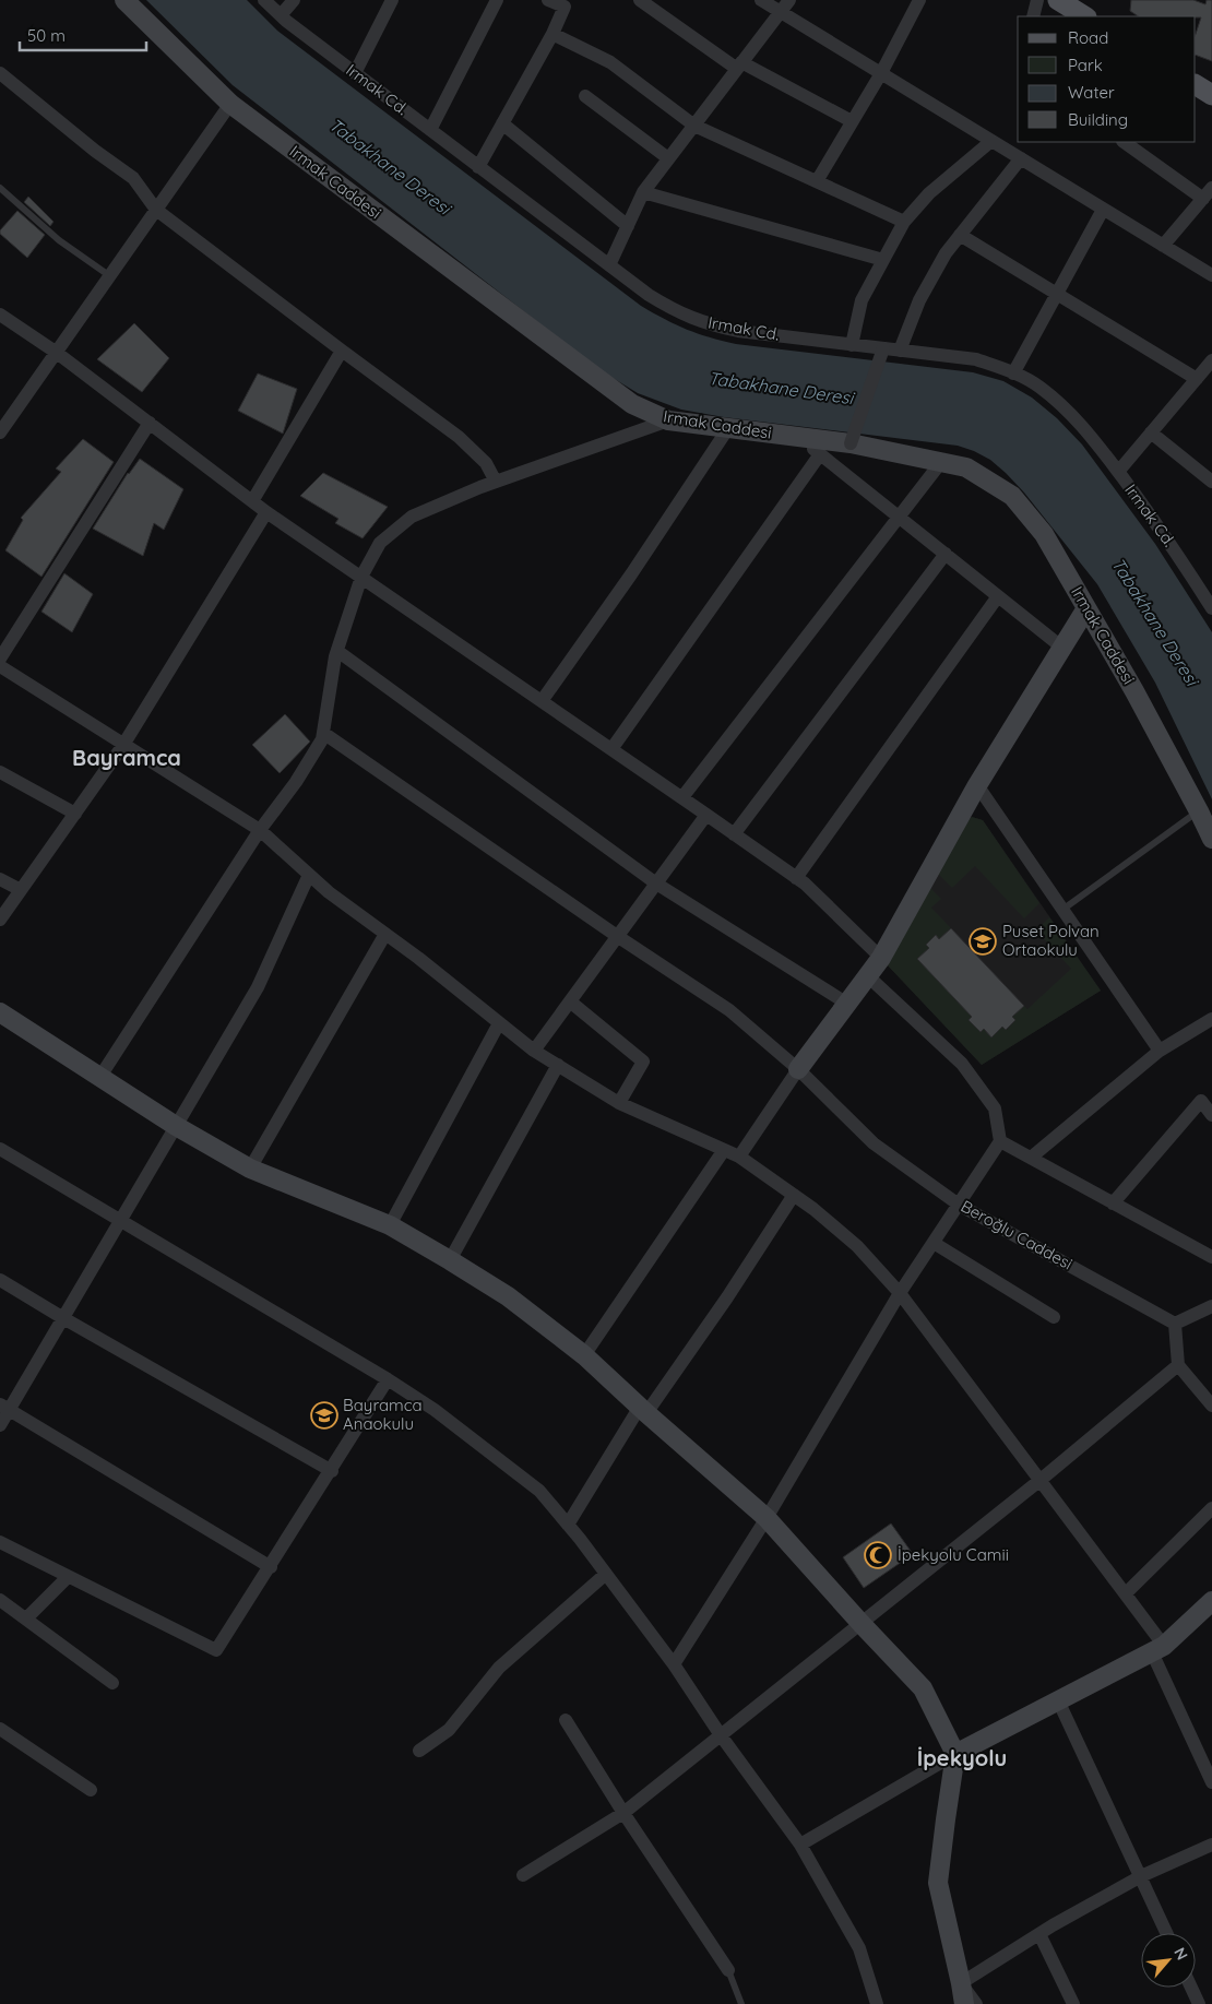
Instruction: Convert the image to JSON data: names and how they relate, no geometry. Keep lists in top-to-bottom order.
{
  "streets": {
    "street": ["Irmak Cd.", "Irmak Caddesi", "Beroğlu Caddesi"]
  },
  "districts": ["Bayramca", "İpekyolu"],
  "water": ["Tabakhane Deresi"],
  "places": {
    "school or university": ["Puset Polvan Ortaokulu", "Bayramca Anaokulu"],
    "mosque": ["İpekyolu Camii"]
  },
  "legend": [
    "Road",
    "Park",
    "Water",
    "Building"
  ],
  "scale_bar": "50 m",
  "north": "top right"
}
